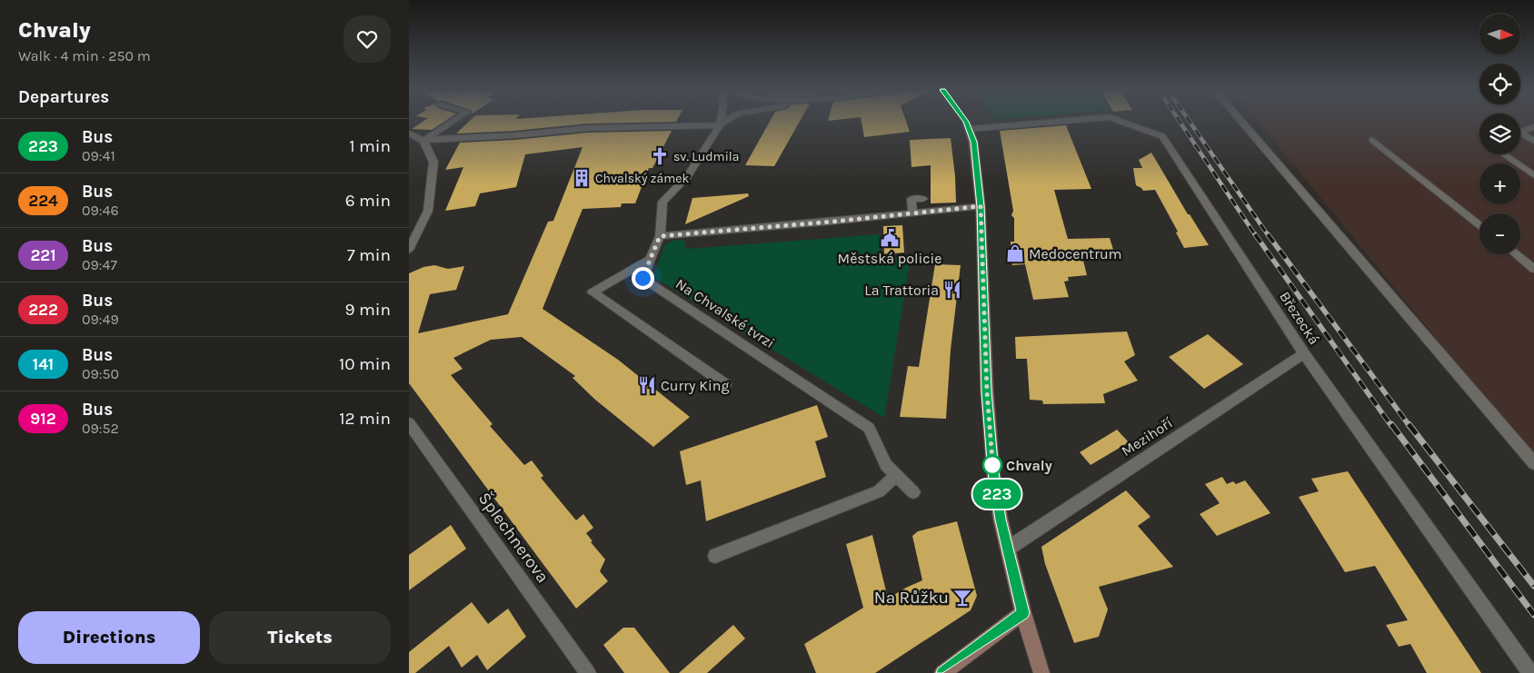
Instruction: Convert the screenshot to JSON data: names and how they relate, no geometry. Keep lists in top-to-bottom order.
{
  "streets": {
    "street": [
      "Na Chvalské tvrzi",
      "Březecká",
      "Mezihoří",
      "Šplechnerova"
    ]
  },
  "crossings": [
    ["Březecká", "Mezihoří"]
  ],
  "places": {
    "church": ["sv. Ludmila"],
    "building": ["Chvalský zámek"],
    "public building": ["Městská policie"],
    "shop": ["Medocentrum"],
    "restaurant": ["La Trattoria", "Curry King"],
    "other": ["Chvaly"],
    "bar": ["Na Růžku"]
  },
  "lines": ["bus line 223"],
  "north": "right",
  "page": {
    "heading": [
      ["Chvaly", "Walk · 4 min · 250 m"],
      "Departures"
    ],
    "on_map": "223",
    "map_buttons": ["+", "−"],
    "list": [
      {
        "mark": "223",
        "name": "Bus",
        "note": "09:41",
        "value": "1 min"
      },
      {
        "mark": "224",
        "name": "Bus",
        "note": "09:46",
        "value": "6 min"
      },
      {
        "mark": "221",
        "name": "Bus",
        "note": "09:47",
        "value": "7 min"
      },
      {
        "mark": "222",
        "name": "Bus",
        "note": "09:49",
        "value": "9 min"
      },
      {
        "mark": "141",
        "name": "Bus",
        "note": "09:50",
        "value": "10 min"
      },
      {
        "mark": "912",
        "name": "Bus",
        "note": "09:52",
        "value": "12 min"
      }
    ],
    "buttons": ["Directions", "Tickets"]
  }
}
